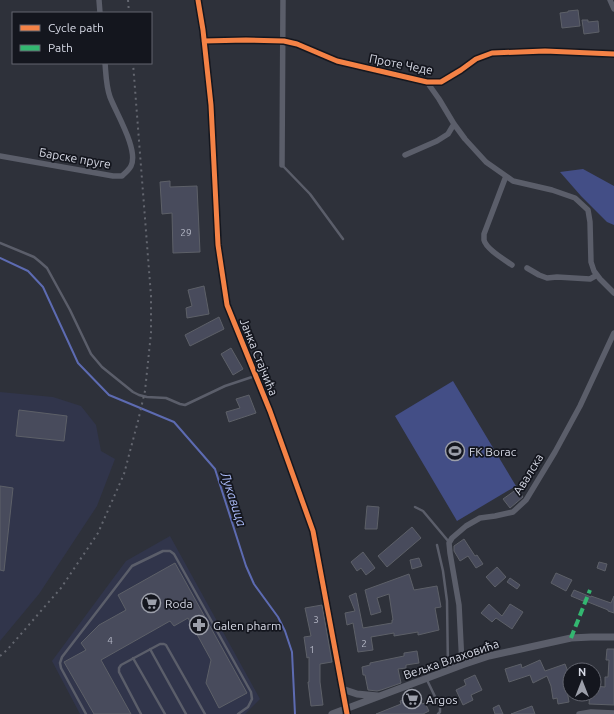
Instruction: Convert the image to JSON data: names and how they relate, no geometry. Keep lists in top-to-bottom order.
{
  "streets": {
    "street": [
      "Проте Чеде",
      "Барске пруге",
      "Јанка Стајчића",
      "Авалска",
      "Вељка Влаховића"
    ]
  },
  "crossings": [
    ["Проте Чеде", "Јанка Стајчића"],
    ["Јанка Стајчића", "Вељка Влаховића"]
  ],
  "water": ["Лукавица"],
  "places": {
    "sports": ["FK Borac"],
    "supermarket": ["Roda", "Argos"],
    "pharmacy": ["Galen pharm"]
  },
  "house_numbers": [
    "29",
    "3",
    "4",
    "2",
    "1"
  ],
  "legend": ["Cycle path", "Path"],
  "north": "top"
}
